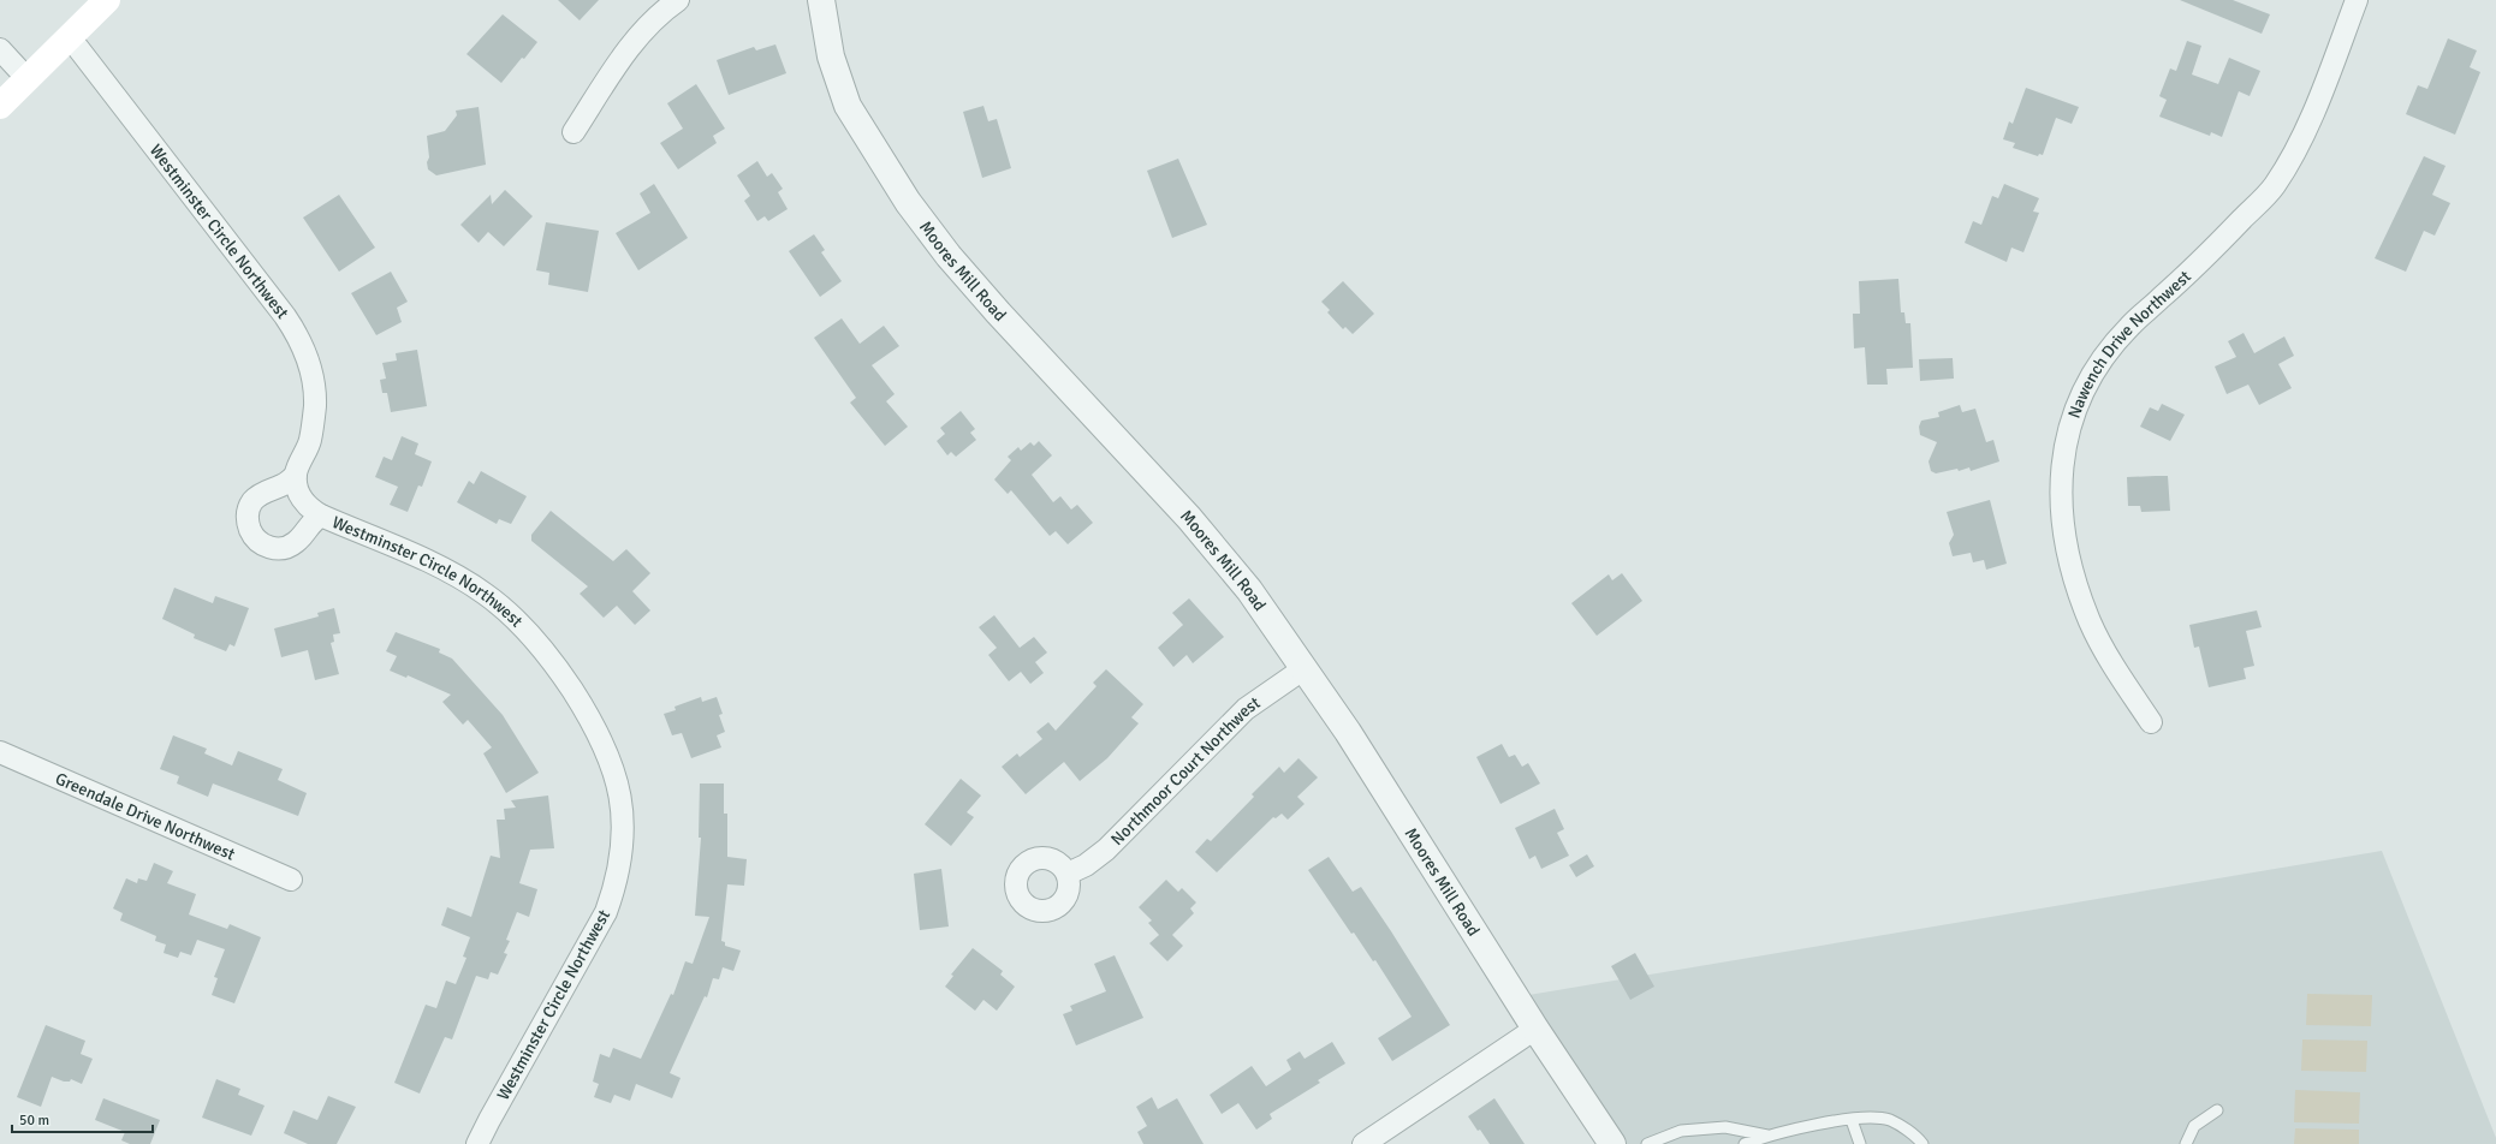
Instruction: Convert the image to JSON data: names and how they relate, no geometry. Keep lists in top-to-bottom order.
{
  "streets": {
    "street": [
      "Westminster Circle Northwest",
      "Moores Mill Road",
      "Nawench Drive Northwest",
      "Northmoor Court Northwest",
      "Greendale Drive Northwest"
    ]
  },
  "crossings": [
    ["Moores Mill Road", "Northmoor Court Northwest"]
  ],
  "scale_bar": "50 m"
}
